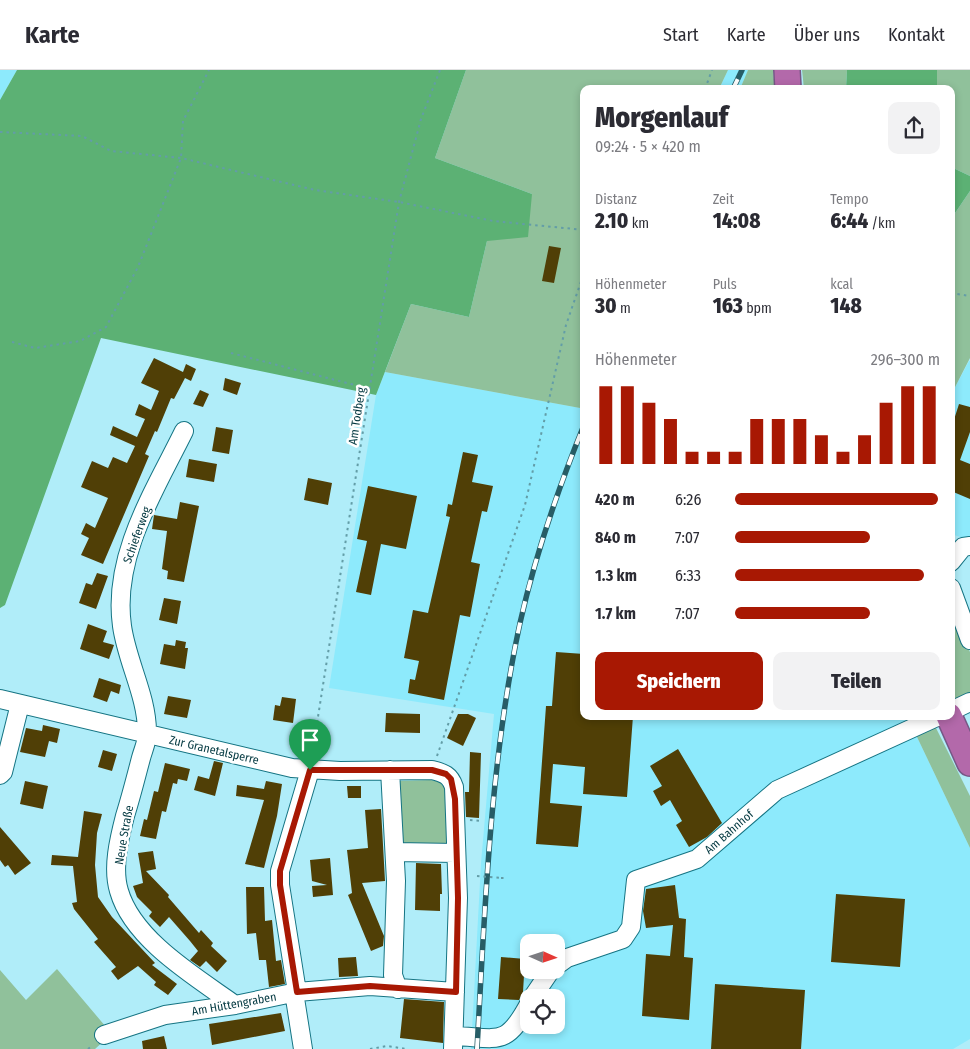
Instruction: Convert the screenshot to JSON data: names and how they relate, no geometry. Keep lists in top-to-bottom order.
{
  "streets": {
    "street": [
      "Schieferweg",
      "Zur Granetalsperre",
      "Am Bahnhof",
      "Neue Straße",
      "Am Hüttengraben"
    ],
    "path": ["Am Todberg"]
  },
  "crossings": [
    ["Am Todberg", "Zur Granetalsperre"],
    ["Schieferweg", "Zur Granetalsperre"],
    ["Schieferweg", "Neue Straße"],
    ["Zur Granetalsperre", "Neue Straße"],
    ["Neue Straße", "Am Hüttengraben"]
  ],
  "north": "right",
  "page": {
    "header": "Karte",
    "nav": [
      "Start",
      "Karte",
      "Über uns",
      "Kontakt"
    ],
    "heading": ["Morgenlauf", "09:24 · 5 × 420 m"],
    "stats": [
      ["Distanz", "2.10 km"],
      ["Zeit", "14:08"],
      ["Tempo", "6:44 /km"],
      ["Höhenmeter", "30 m"],
      ["Puls", "163 bpm"],
      ["kcal", "148"]
    ],
    "chart": ["Höhenmeter", "296–300 m"],
    "list": [
      {
        "name": "420 m",
        "note": "6:26"
      },
      {
        "name": "840 m",
        "note": "7:07"
      },
      {
        "name": "1.3 km",
        "note": "6:33"
      },
      {
        "name": "1.7 km",
        "note": "7:07"
      }
    ],
    "buttons": ["Speichern", "Teilen"]
  }
}
